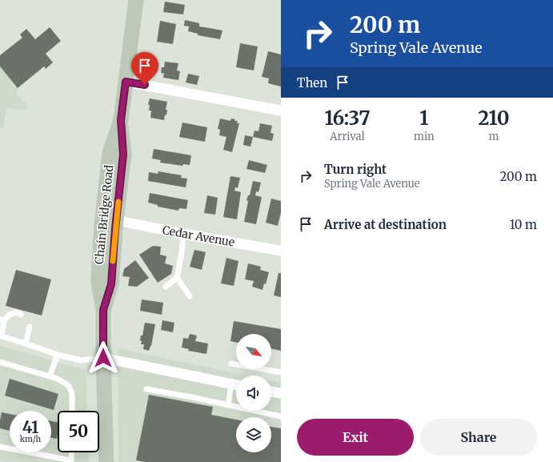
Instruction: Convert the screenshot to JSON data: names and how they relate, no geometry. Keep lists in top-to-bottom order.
{
  "streets": {
    "main road": ["Chain Bridge Road"],
    "street": ["Cedar Avenue"]
  },
  "crossings": [
    ["Chain Bridge Road", "Cedar Avenue"]
  ],
  "north": "bottom right",
  "page": {
    "turn": ["200 m", "Spring Vale Avenue"],
    "then": "Then",
    "eta": [
      "16:37",
      "Arrival",
      "1",
      "min",
      "210",
      "m"
    ],
    "list": [
      {
        "name": "Turn right",
        "note": "Spring Vale Avenue",
        "value": "200 m"
      },
      {
        "name": "Arrive at destination",
        "value": "10 m"
      }
    ],
    "speed": "41 km/h",
    "limit": "50",
    "buttons": ["Exit", "Share"]
  }
}
